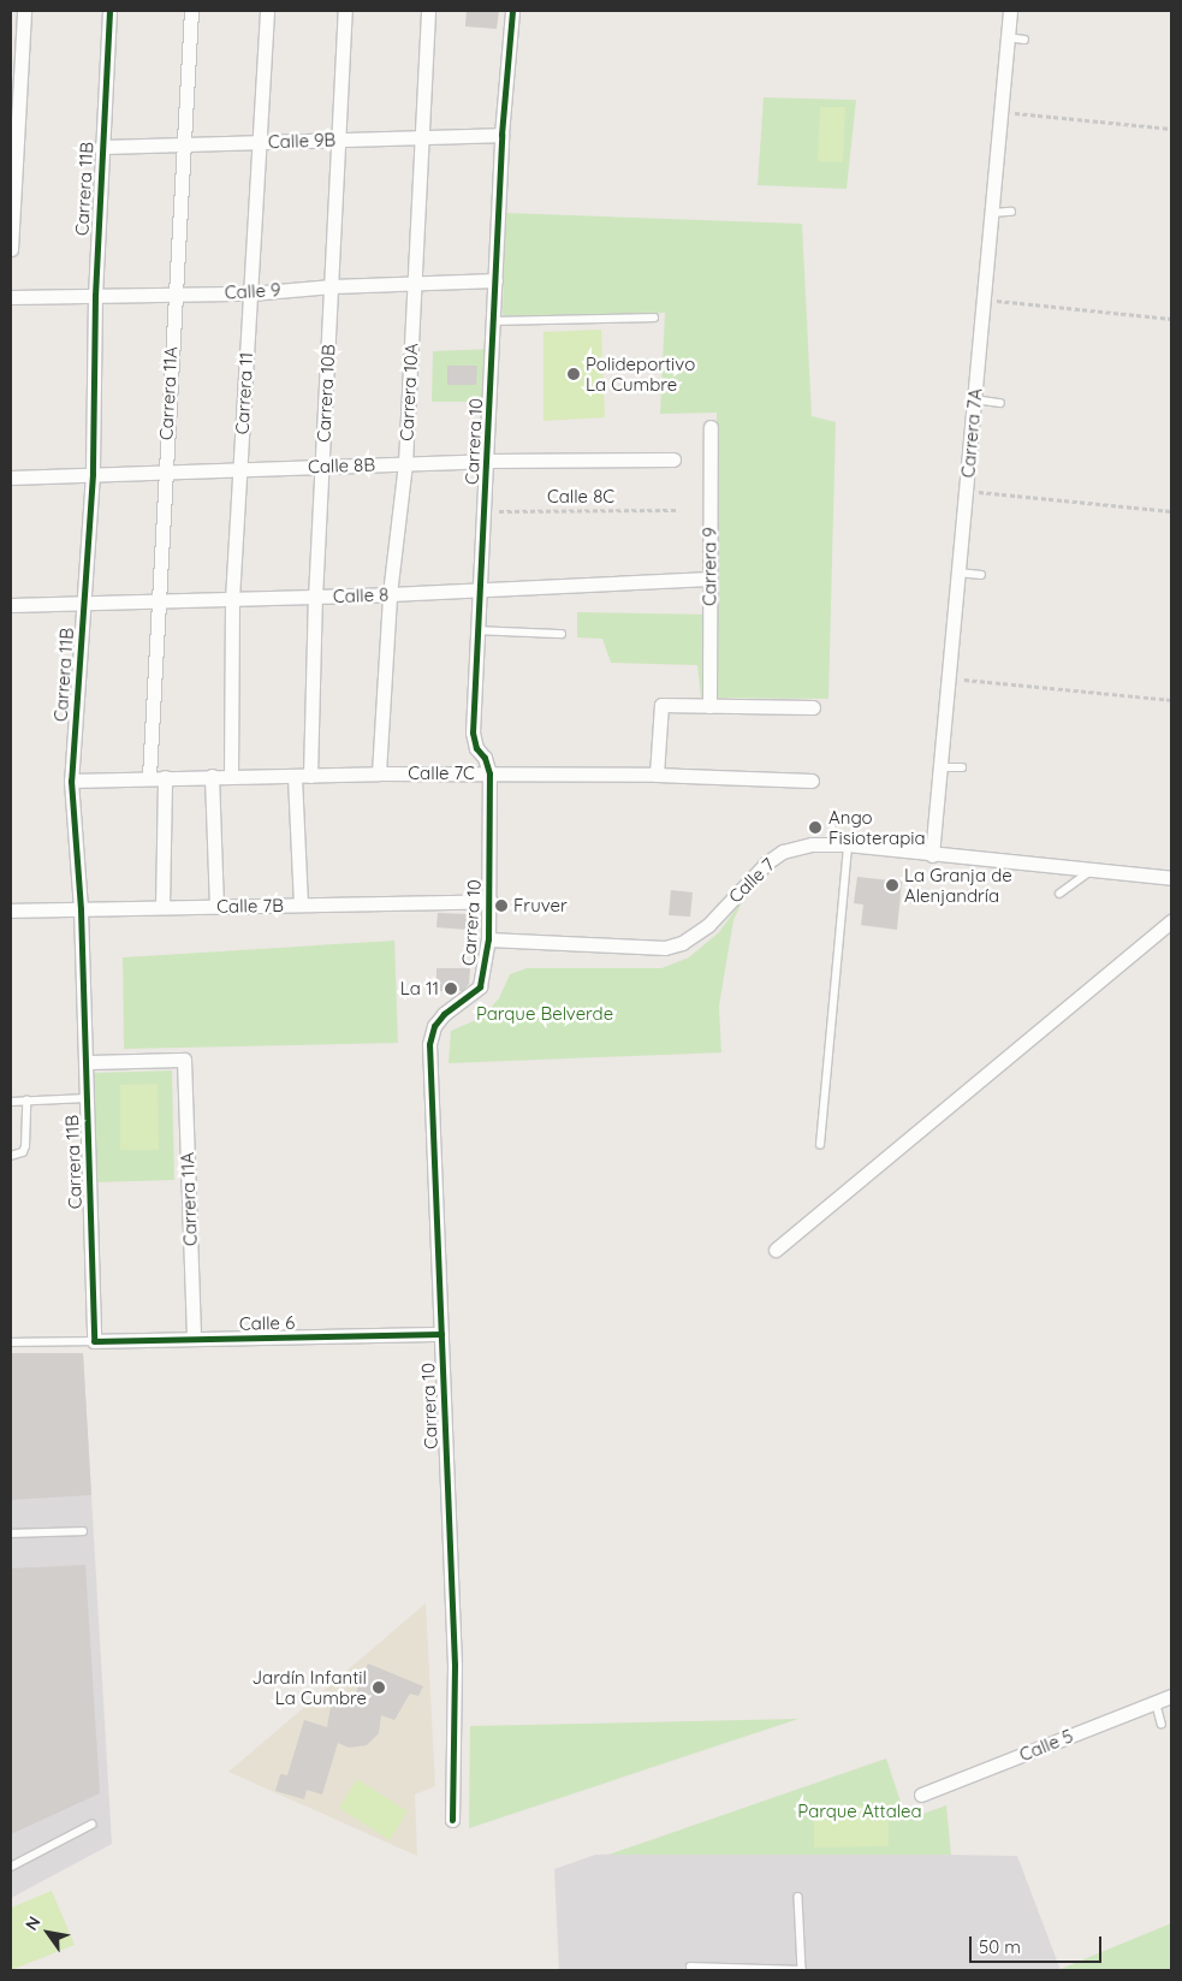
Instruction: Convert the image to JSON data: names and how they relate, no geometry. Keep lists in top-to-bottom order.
{
  "streets": {
    "street": [
      "Calle 9B",
      "Carrera 11B",
      "Calle 9",
      "Carrera 10A",
      "Carrera 11A",
      "Carrera 11",
      "Carrera 10B",
      "Carrera 7A",
      "Carrera 10",
      "Calle 8B",
      "Carrera 9",
      "Calle 8",
      "Calle 7C",
      "Calle 7",
      "Calle 7B",
      "Calle 6",
      "Calle 5"
    ],
    "path": ["Calle 8C"]
  },
  "crossings": [
    ["Calle 9B", "Carrera 11B"],
    ["Calle 9B", "Carrera 10A"],
    ["Calle 9B", "Carrera 11A"],
    ["Calle 9B", "Carrera 11"],
    ["Calle 9B", "Carrera 10B"],
    ["Calle 9B", "Carrera 10"],
    ["Carrera 11B", "Calle 9"],
    ["Carrera 11B", "Carrera 11A"],
    ["Carrera 11B", "Calle 8B"],
    ["Carrera 11B", "Calle 8"],
    ["Carrera 11B", "Calle 7C"],
    ["Carrera 11B", "Calle 7B"],
    ["Carrera 11B", "Calle 6"],
    ["Calle 9", "Carrera 10A"],
    ["Calle 9", "Carrera 11A"],
    ["Calle 9", "Carrera 11"],
    ["Calle 9", "Carrera 10B"],
    ["Calle 9", "Carrera 10"],
    ["Carrera 10A", "Calle 8B"],
    ["Carrera 10A", "Calle 8"],
    ["Carrera 10A", "Calle 7C"],
    ["Carrera 11A", "Calle 8B"],
    ["Carrera 11A", "Calle 8"],
    ["Carrera 11A", "Calle 7C"],
    ["Carrera 11A", "Calle 6"],
    ["Carrera 11", "Calle 8B"],
    ["Carrera 11", "Calle 8"],
    ["Carrera 11", "Calle 7C"],
    ["Carrera 10B", "Calle 8B"],
    ["Carrera 10B", "Calle 8"],
    ["Carrera 10B", "Calle 7C"],
    ["Carrera 7A", "Calle 7"],
    ["Carrera 10", "Calle 8B"],
    ["Carrera 10", "Calle 8C"],
    ["Carrera 10", "Calle 8"],
    ["Carrera 10", "Calle 7C"],
    ["Carrera 10", "Calle 7"],
    ["Carrera 10", "Calle 7B"],
    ["Carrera 10", "Calle 6"],
    ["Carrera 9", "Calle 8"]
  ],
  "parks": ["Parque Belverde", "Parque Attalea"],
  "places": [
    "Polideportivo La Cumbre",
    "Ango Fisioterapia",
    "La Granja de Alenjandría",
    "Fruver",
    "La 11",
    "Jardín Infantil La Cumbre"
  ],
  "scale_bar": "50 m",
  "north": "top left"
}
